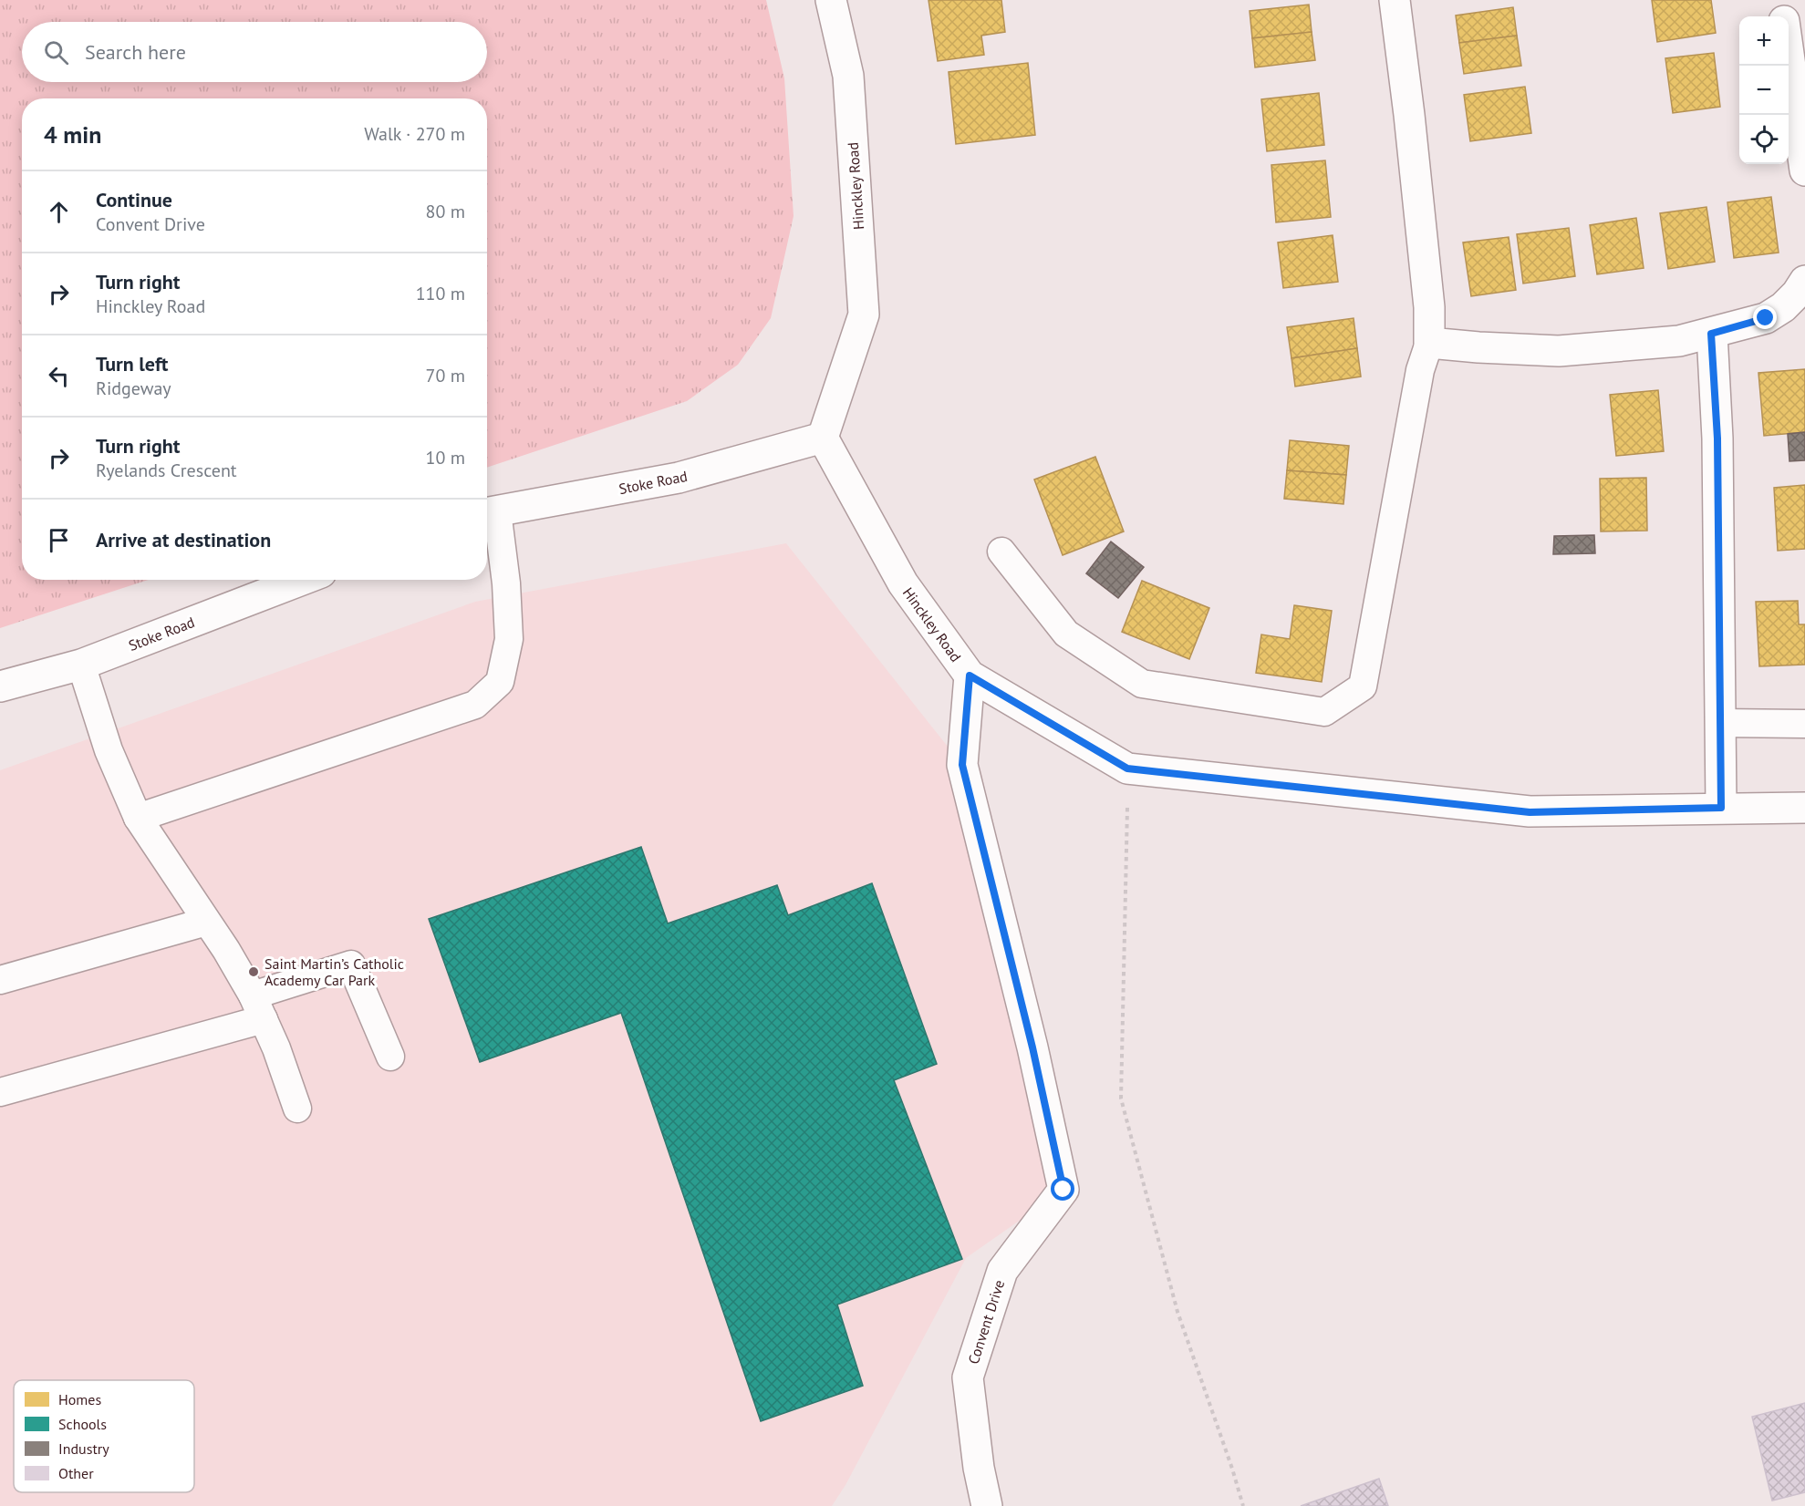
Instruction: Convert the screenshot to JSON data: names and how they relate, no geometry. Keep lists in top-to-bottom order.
{
  "streets": {
    "street": ["Hinckley Road", "Stoke Road", "Convent Drive"]
  },
  "crossings": [
    ["Hinckley Road", "Stoke Road"],
    ["Hinckley Road", "Convent Drive"]
  ],
  "places": ["Saint Martin’s Catholic Academy Car Park"],
  "legend": [
    "Homes",
    "Schools",
    "Industry",
    "Other"
  ],
  "page": {
    "map_buttons": ["+", "−"],
    "search": "Search here",
    "heading": ["4 min", "Walk · 270 m"],
    "list": [
      ["Continue", "Convent Drive", "80 m"],
      ["Turn right", "Hinckley Road", "110 m"],
      ["Turn left", "Ridgeway", "70 m"],
      ["Turn right", "Ryelands Crescent", "10 m"],
      "Arrive at destination"
    ]
  }
}
